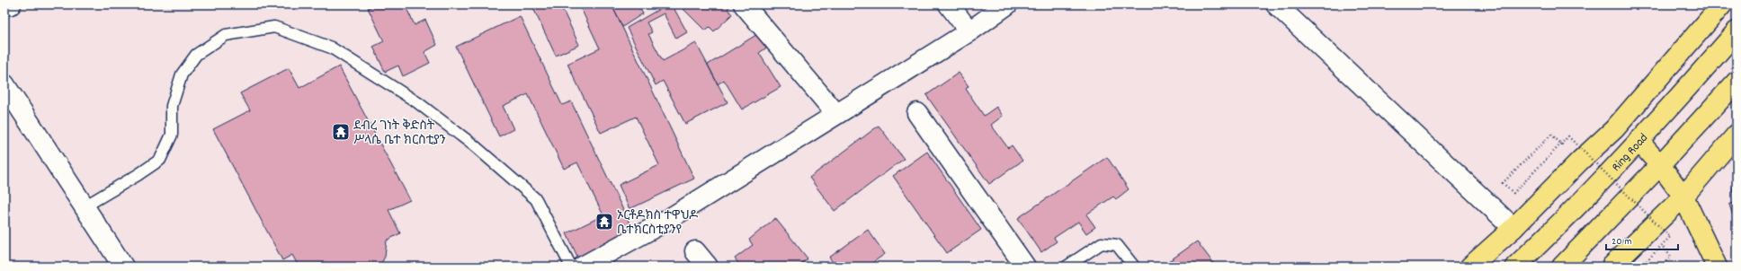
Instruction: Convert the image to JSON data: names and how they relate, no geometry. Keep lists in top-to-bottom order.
{
  "streets": {
    "main road": ["Ring Road"]
  },
  "places": {
    "temple": ["ደብረ ገነት ቅድስት ሥላሴ ቤተ ክርስቲያን", "ኦርቶዶክስ ተዋህዶ ቤተክርስቲያንየ"]
  },
  "scale_bar": "20 m"
}
